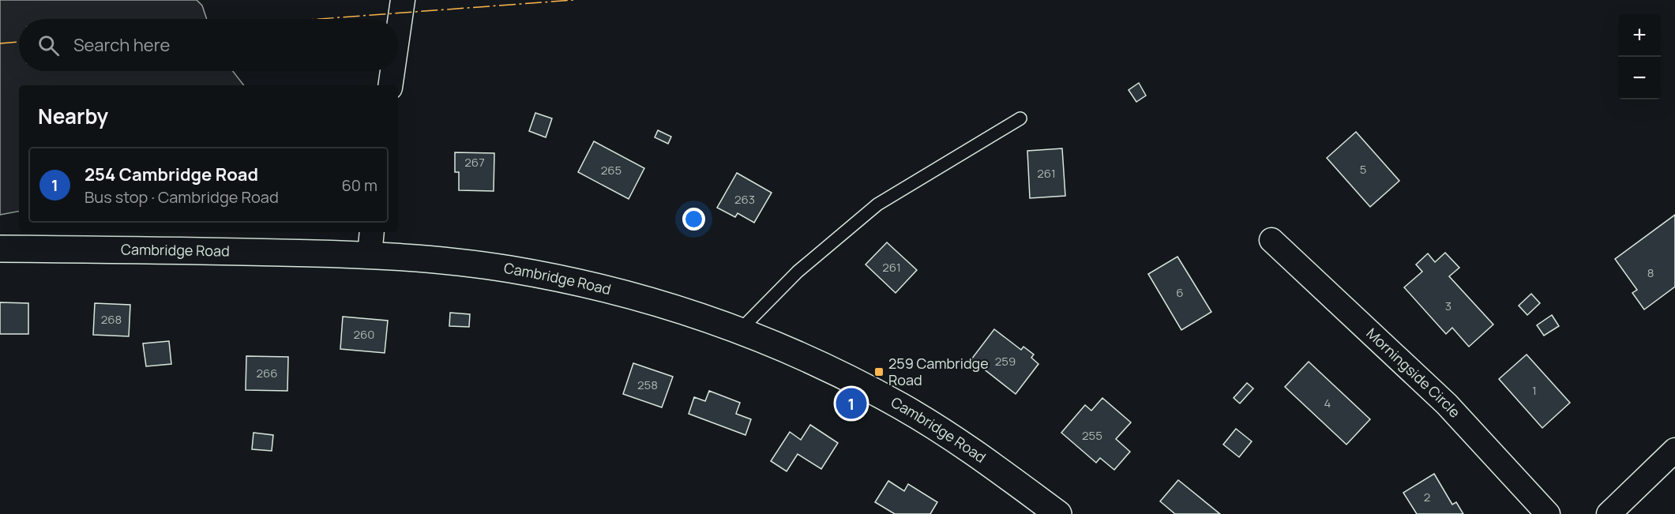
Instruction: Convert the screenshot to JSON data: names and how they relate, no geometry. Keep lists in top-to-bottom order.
{
  "streets": {
    "highway": ["Cambridge Road"],
    "street": ["Morningside Circle"]
  },
  "places": {
    "transit": ["259 Cambridge Road"]
  },
  "house_numbers": [
    "267",
    "5",
    "265",
    "261",
    "263",
    "261",
    "8",
    "6",
    "3",
    "268",
    "260",
    "259",
    "266",
    "258",
    "1",
    "4",
    "255",
    "2"
  ],
  "page": {
    "map_buttons": ["+", "−"],
    "search": "Search here",
    "heading": "Nearby",
    "list": [
      {
        "mark": "1",
        "name": "254 Cambridge Road",
        "note": "Bus stop · Cambridge Road",
        "value": "60 m"
      }
    ],
    "pins": "1"
  }
}
